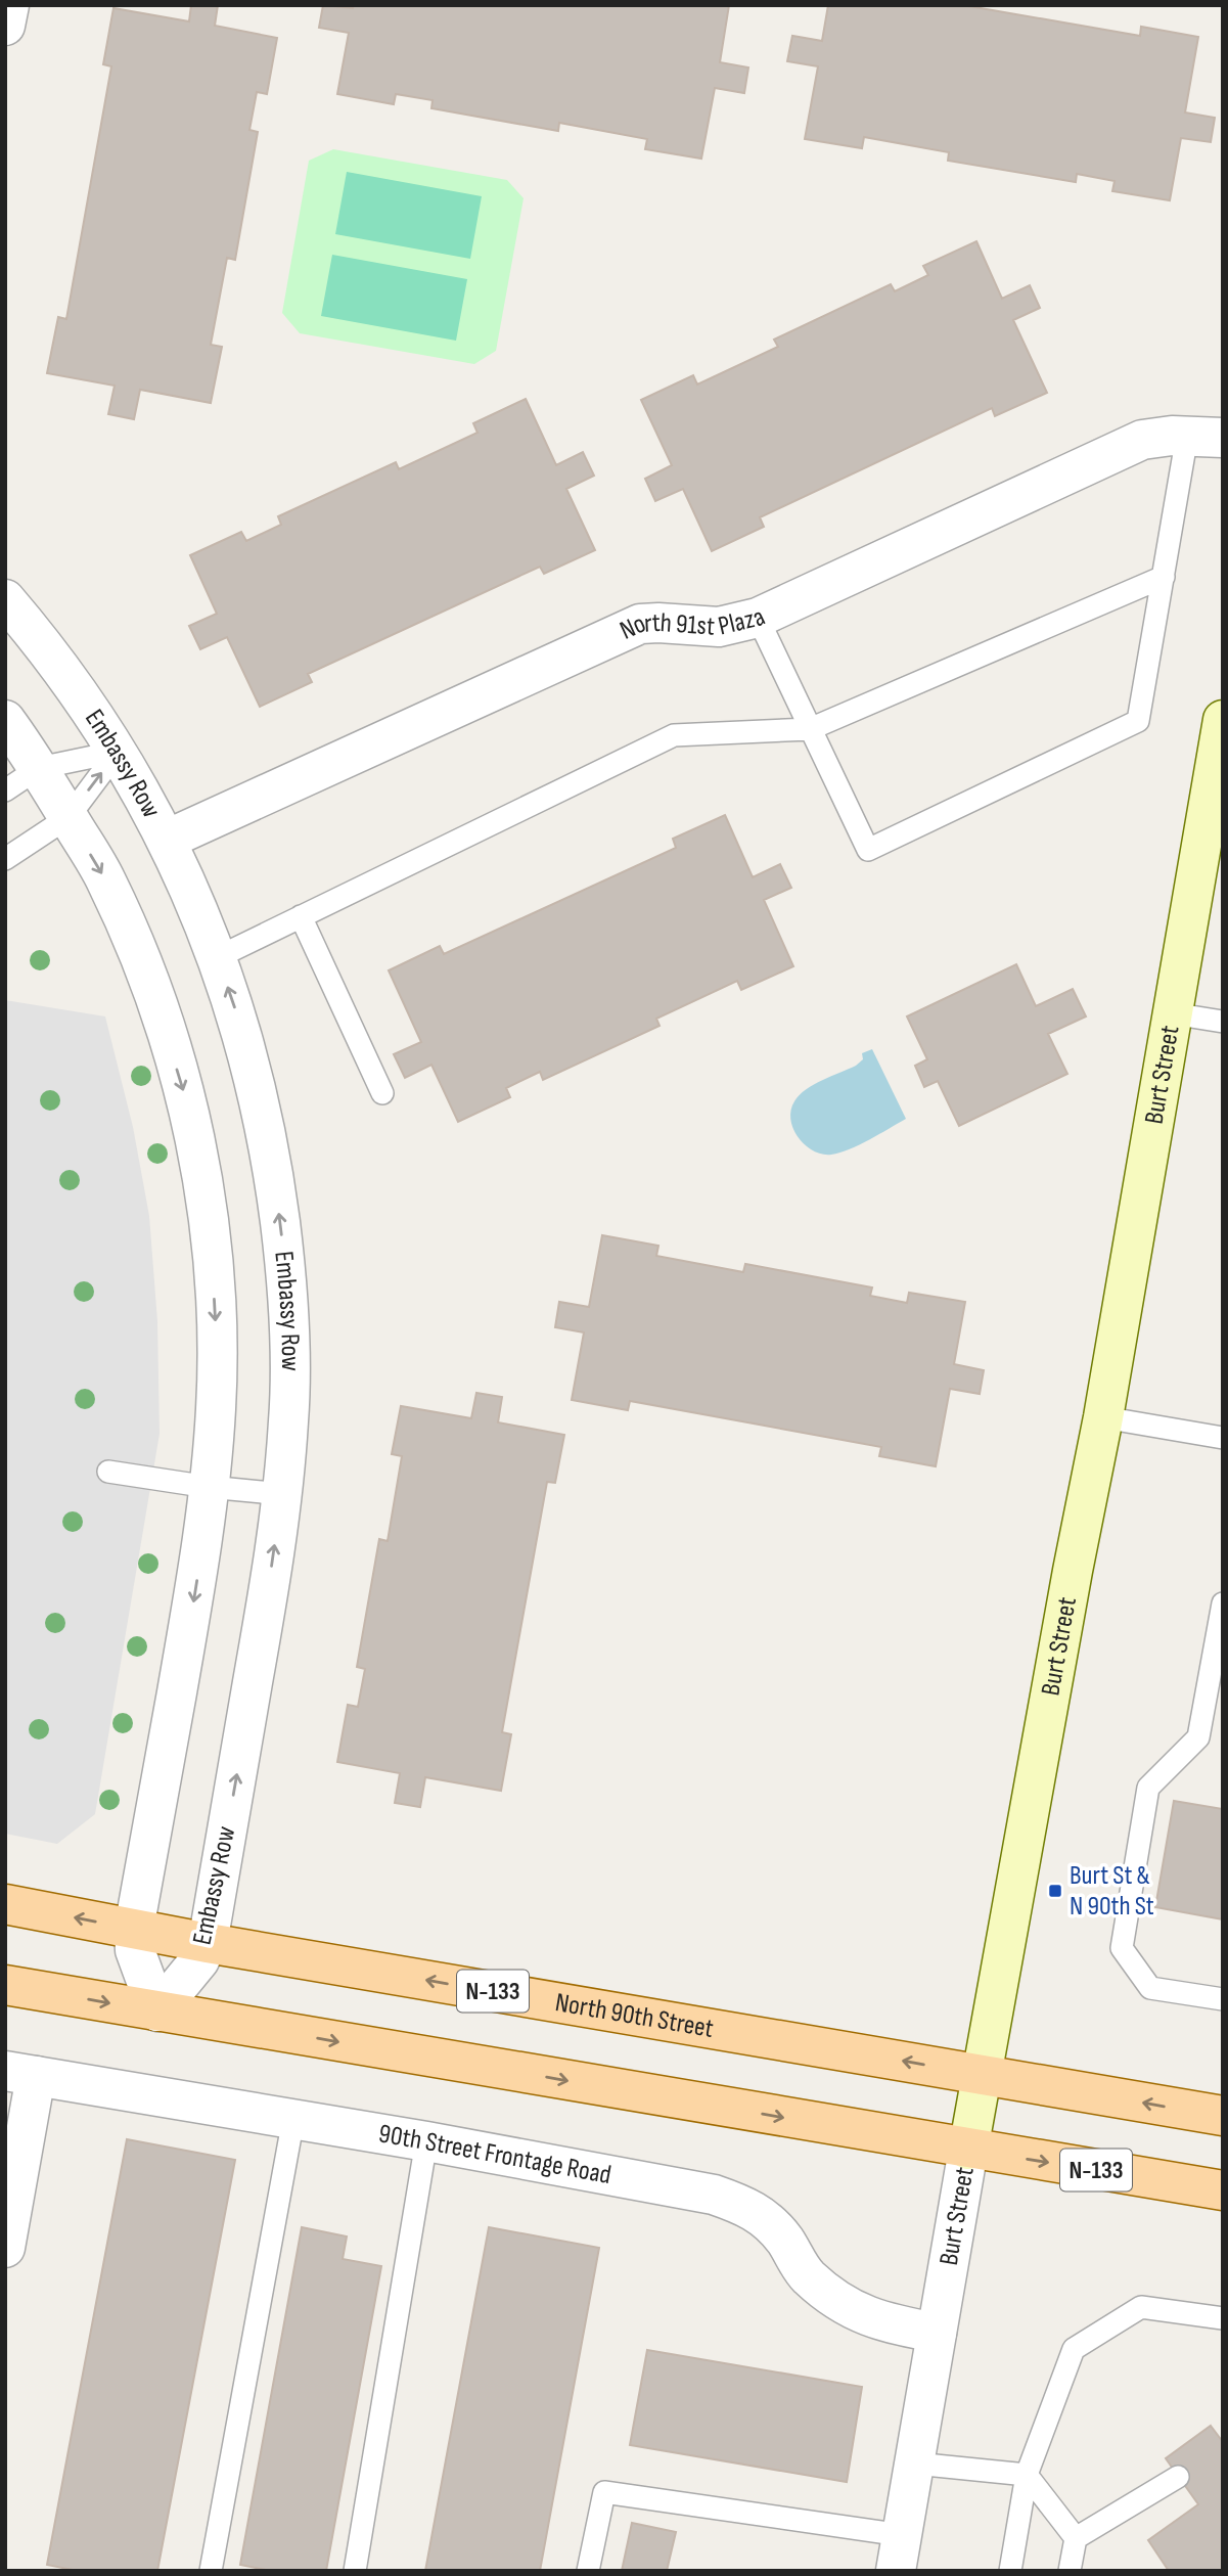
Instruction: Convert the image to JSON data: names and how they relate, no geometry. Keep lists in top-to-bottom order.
{
  "streets": {
    "main road": ["N-133", "North 90th Street"],
    "street": [
      "North 91st Plaza",
      "Embassy Row",
      "Burt Street",
      "90th Street Frontage Road"
    ]
  },
  "crossings": [
    ["North 91st Plaza", "Embassy Row"],
    ["Embassy Row", "N-133"],
    ["Embassy Row", "North 90th Street"],
    ["Burt Street", "N-133"],
    ["Burt Street", "North 90th Street"],
    ["Burt Street", "90th Street Frontage Road"]
  ],
  "places": {
    "transit": ["Burt St & N 90th St"]
  }
}
